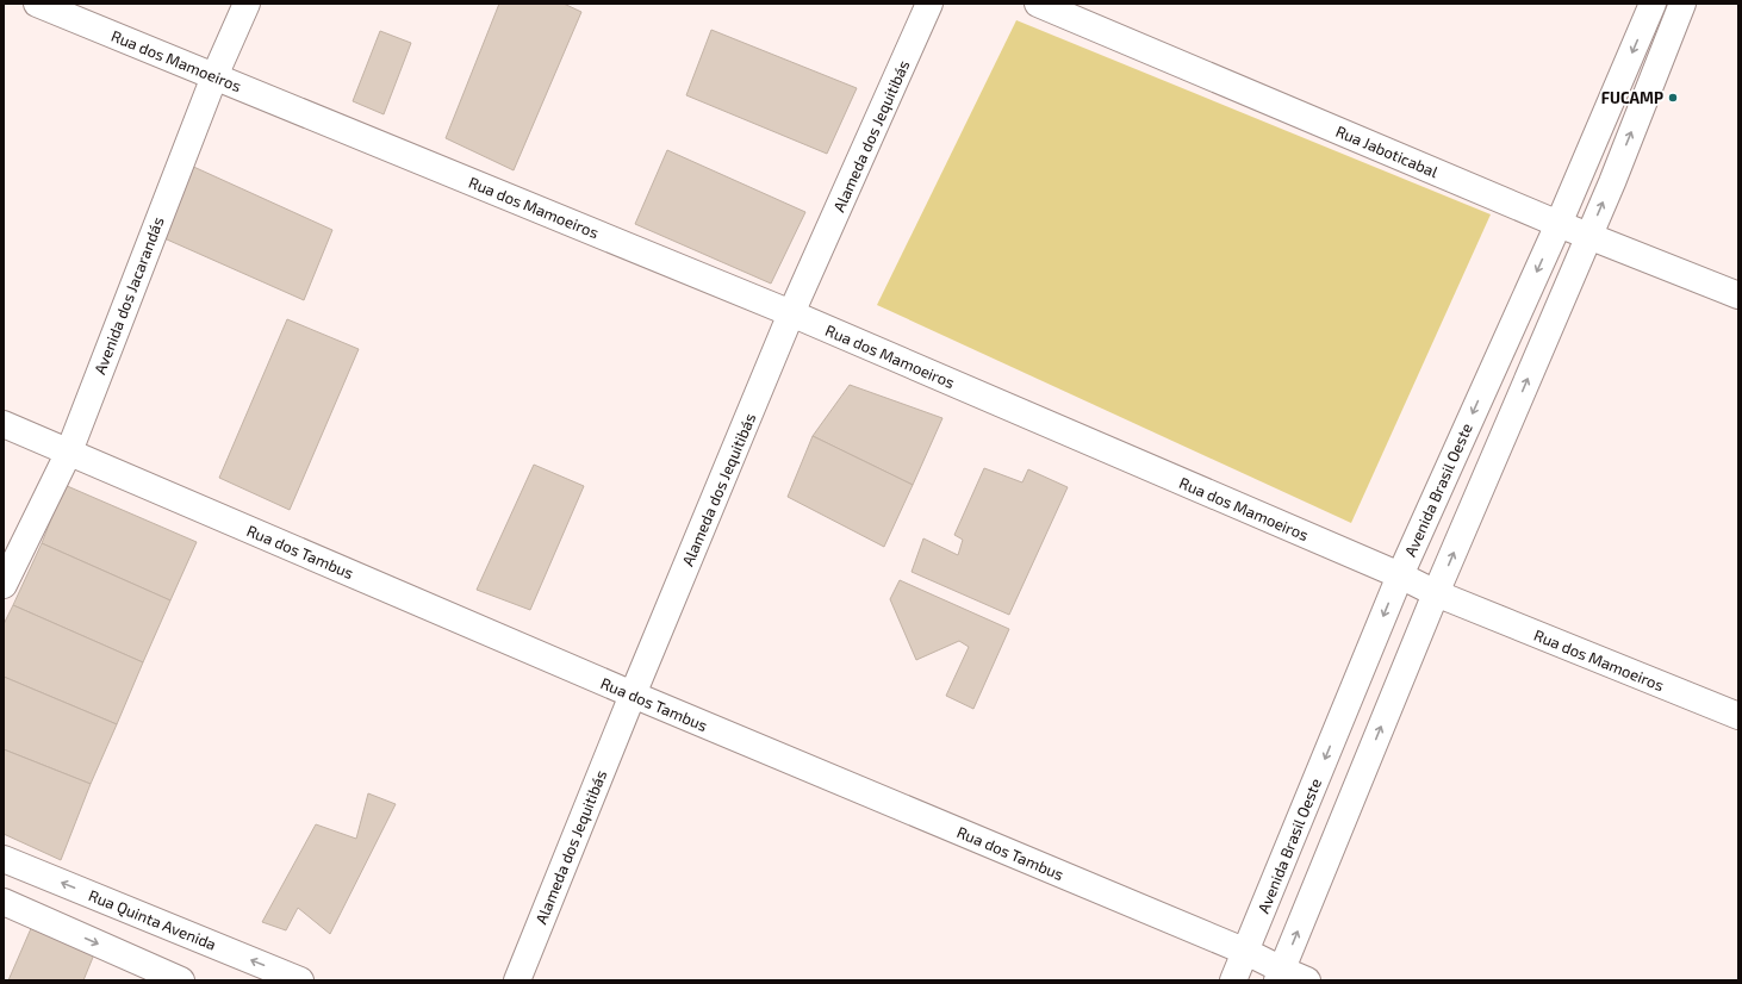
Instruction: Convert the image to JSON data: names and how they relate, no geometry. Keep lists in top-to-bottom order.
{
  "streets": {
    "street": [
      "Rua dos Mamoeiros",
      "Alameda dos Jequitibás",
      "Rua Jaboticabal",
      "Avenida dos Jacarandás",
      "Avenida Brasil Oeste",
      "Rua dos Tambus",
      "Rua Quinta Avenida"
    ]
  },
  "crossings": [
    ["Rua dos Mamoeiros", "Alameda dos Jequitibás"],
    ["Rua dos Mamoeiros", "Avenida dos Jacarandás"],
    ["Rua dos Mamoeiros", "Avenida Brasil Oeste"],
    ["Alameda dos Jequitibás", "Rua dos Tambus"],
    ["Rua Jaboticabal", "Avenida Brasil Oeste"],
    ["Avenida dos Jacarandás", "Rua dos Tambus"],
    ["Avenida Brasil Oeste", "Rua dos Tambus"]
  ],
  "places": ["FUCAMP"]
}
